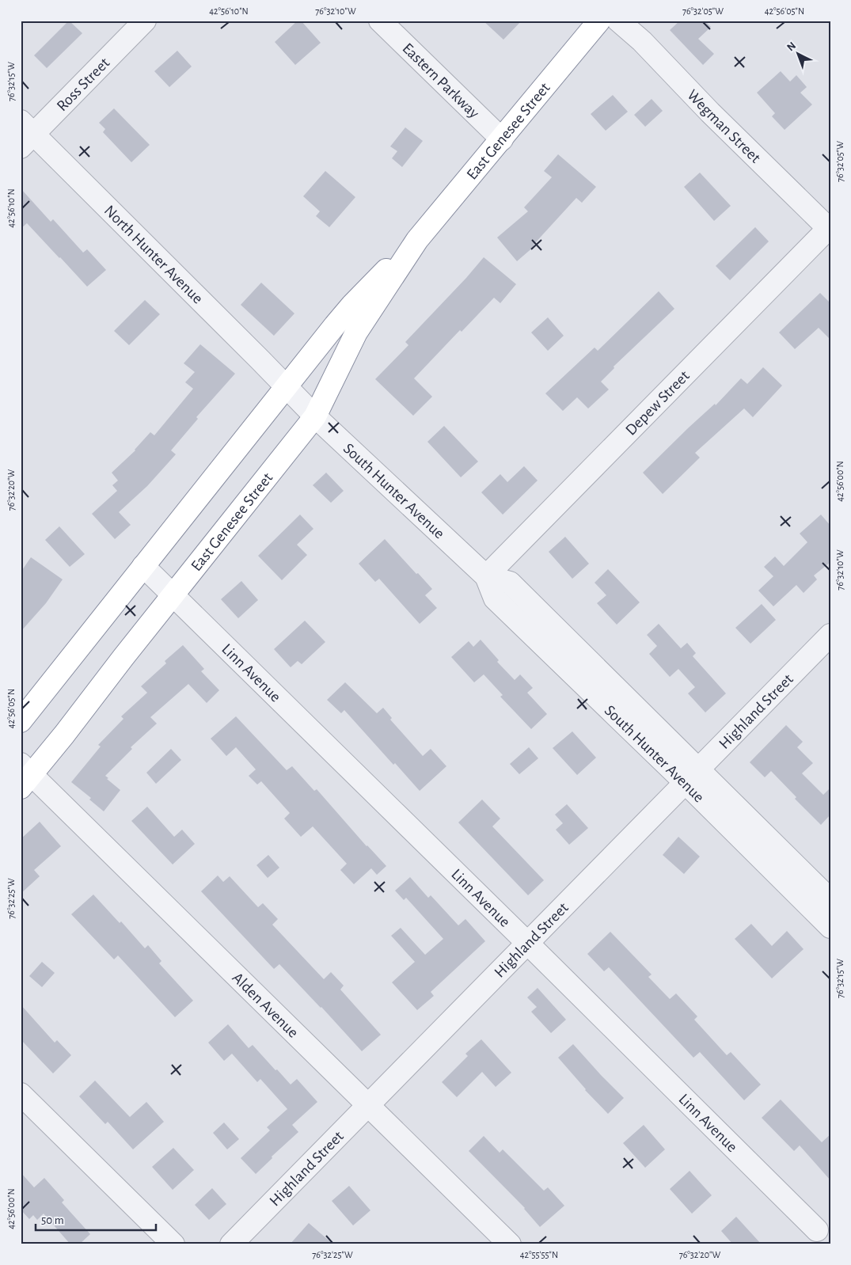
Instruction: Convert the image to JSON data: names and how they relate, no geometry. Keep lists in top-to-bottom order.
{
  "streets": {
    "highway": ["East Genesee Street"],
    "street": [
      "Eastern Parkway",
      "Ross Street",
      "Wegman Street",
      "North Hunter Avenue",
      "Depew Street",
      "South Hunter Avenue",
      "Linn Avenue",
      "Highland Street",
      "Alden Avenue"
    ]
  },
  "crossings": [
    ["Eastern Parkway", "East Genesee Street"],
    ["Ross Street", "North Hunter Avenue"],
    ["Wegman Street", "Depew Street"],
    ["East Genesee Street", "North Hunter Avenue"],
    ["East Genesee Street", "South Hunter Avenue"],
    ["East Genesee Street", "Linn Avenue"],
    ["East Genesee Street", "Alden Avenue"],
    ["North Hunter Avenue", "South Hunter Avenue"],
    ["Depew Street", "South Hunter Avenue"],
    ["South Hunter Avenue", "Highland Street"],
    ["Linn Avenue", "Highland Street"],
    ["Highland Street", "Alden Avenue"]
  ],
  "scale_bar": "50 m",
  "north": "top left",
  "coordinates": [
    "42°56'10\"N",
    "76°32'10\"W",
    "76°32'05\"W",
    "42°56'05\"N",
    "76°32'15\"W",
    "42°56'00\"N",
    "76°32'20\"W",
    "76°32'25\"W",
    "42°55'55\"N"
  ]
}
